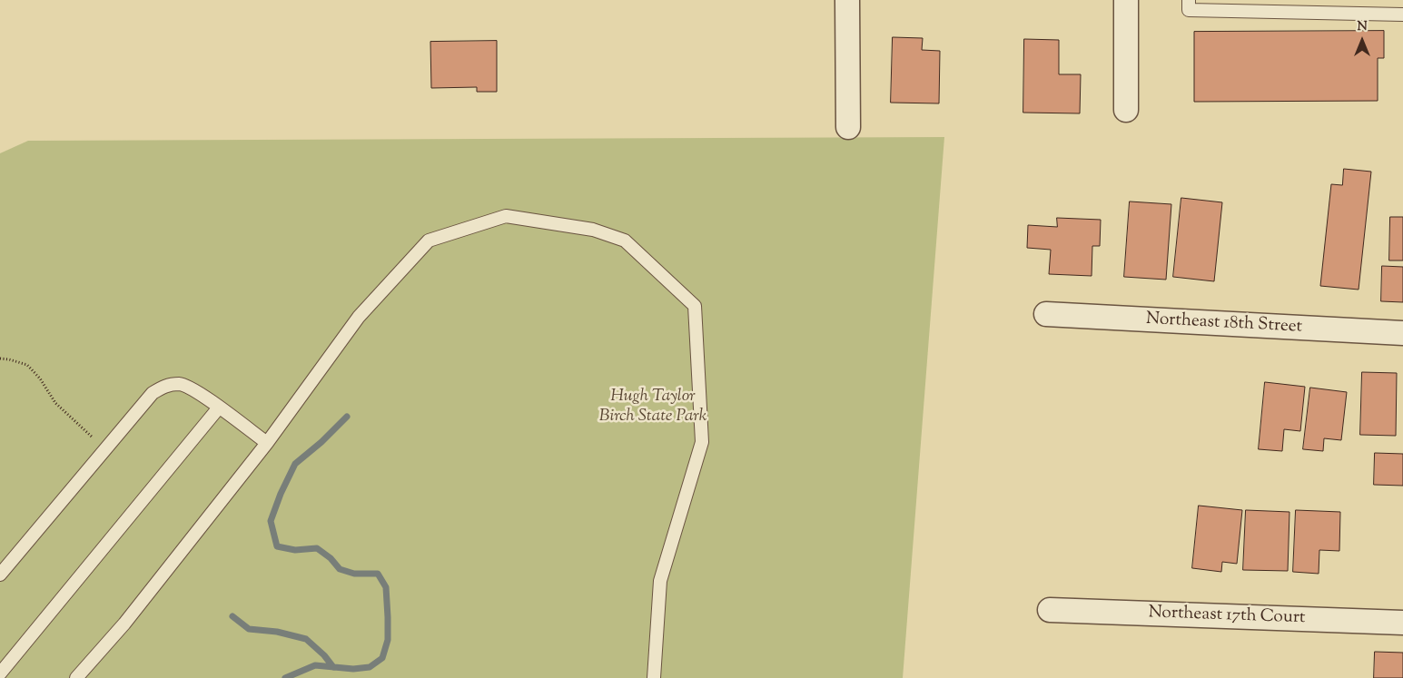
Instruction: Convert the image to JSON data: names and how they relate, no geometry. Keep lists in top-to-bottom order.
{
  "streets": {
    "street": ["Northeast 18th Street", "Northeast 17th Court"]
  },
  "parks": ["Hugh Taylor Birch State Park"],
  "north": "top"
}
